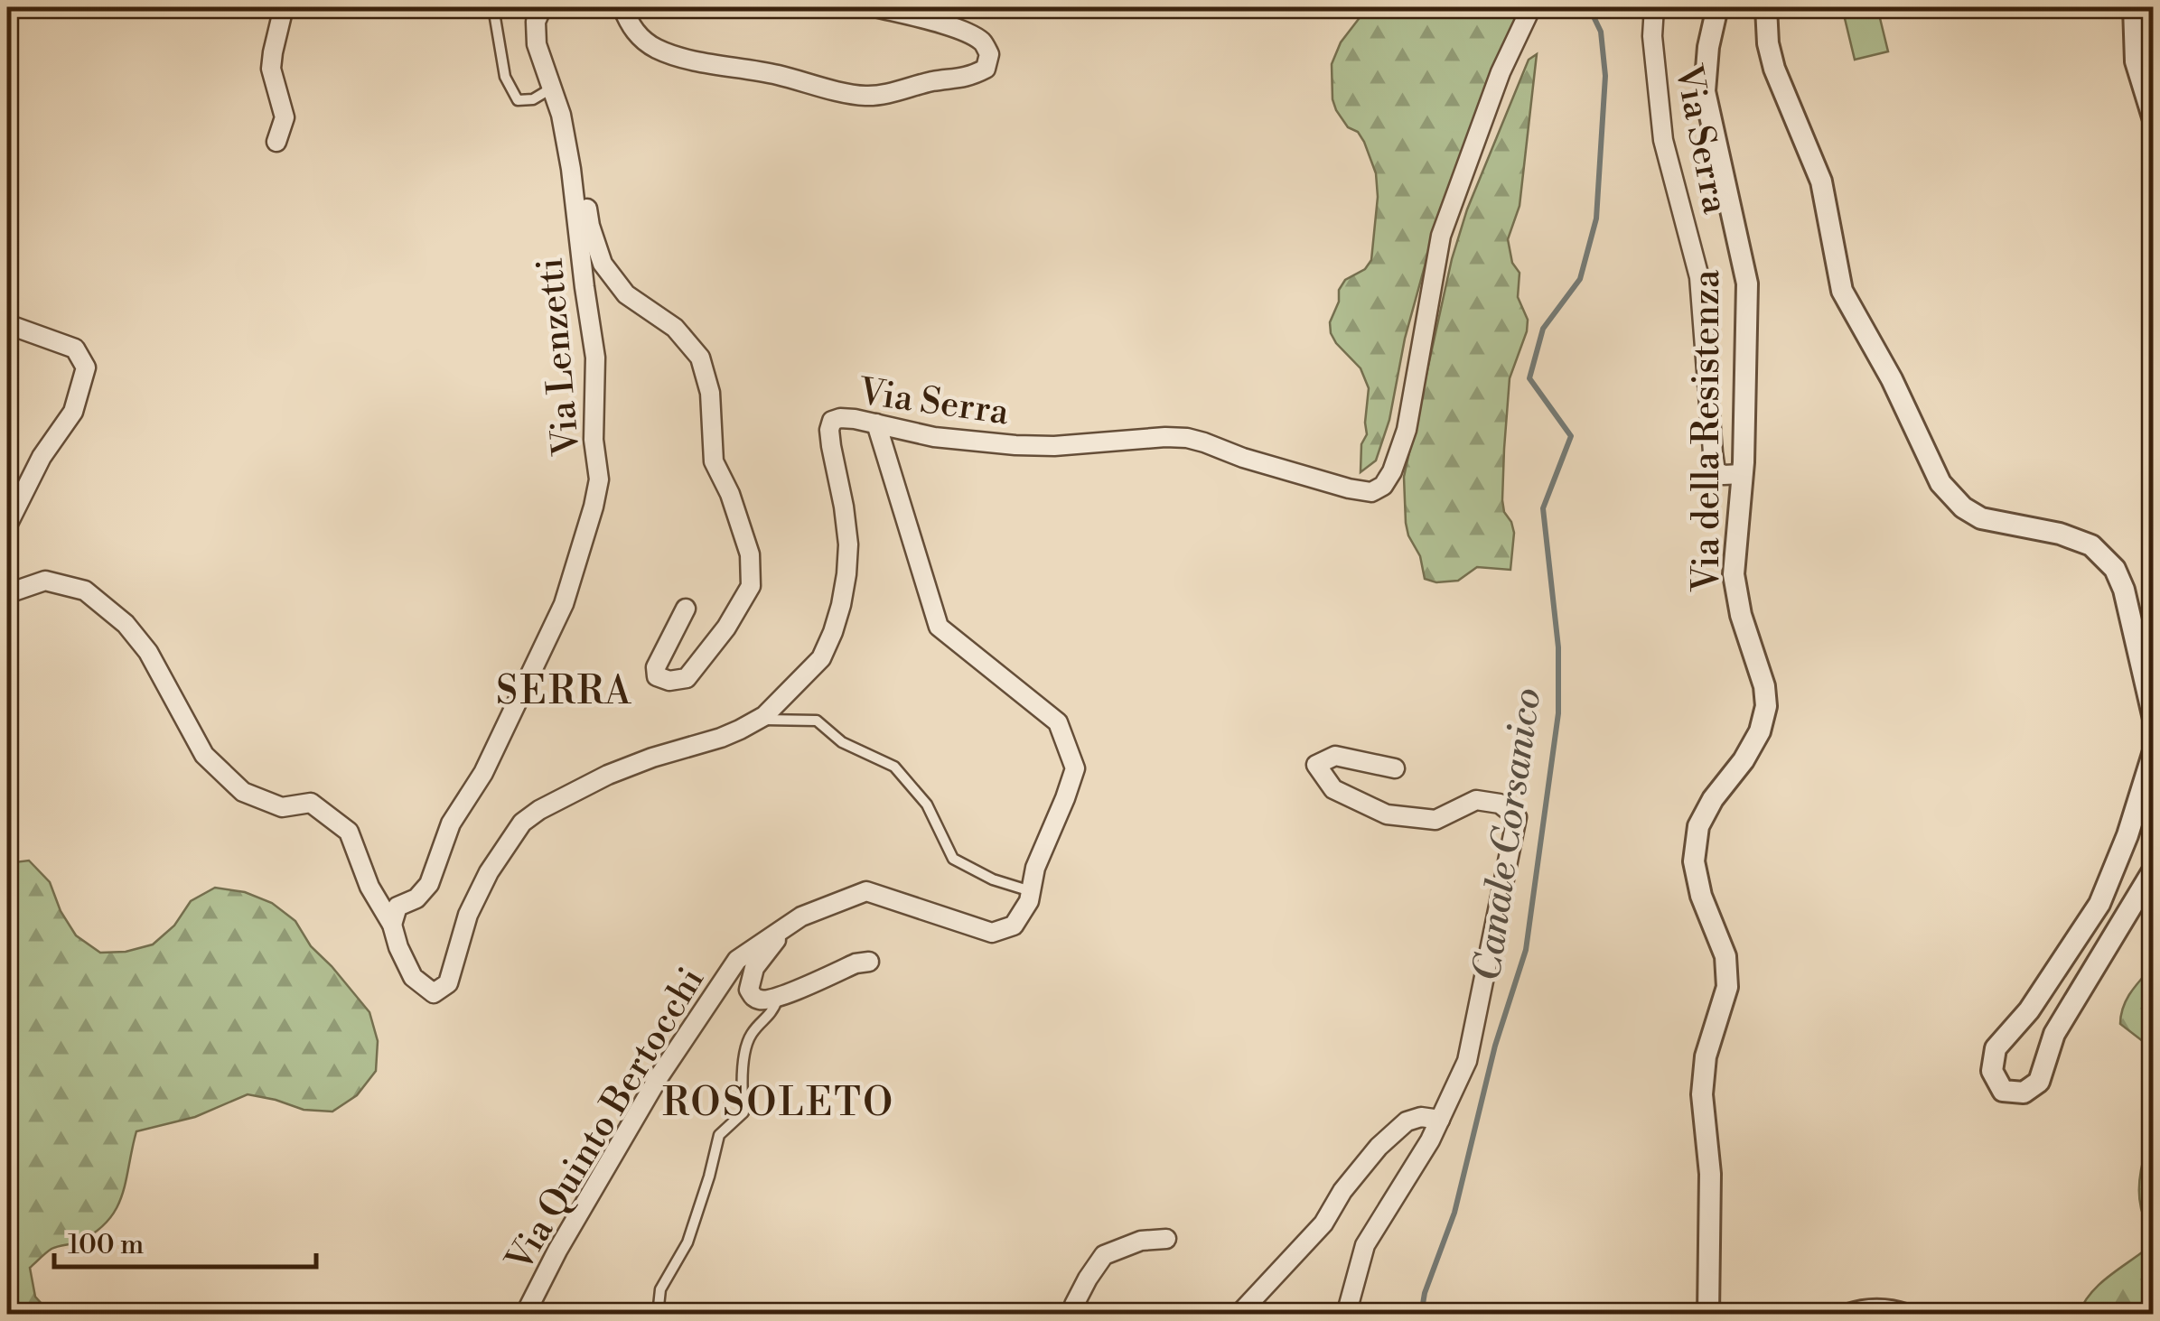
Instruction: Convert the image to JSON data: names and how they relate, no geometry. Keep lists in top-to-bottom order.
{
  "streets": {
    "street": [
      "Via Serra",
      "Via Lenzetti",
      "Via della Resistenza",
      "Via Quinto Bertocchi"
    ]
  },
  "crossings": [
    ["Via Serra", "Via Lenzetti"],
    ["Via Serra", "Via della Resistenza"],
    ["Via Serra", "Via Quinto Bertocchi"]
  ],
  "districts": ["SERRA", "ROSOLETO"],
  "water": ["Canale Corsanico"],
  "scale_bar": "100 m"
}
